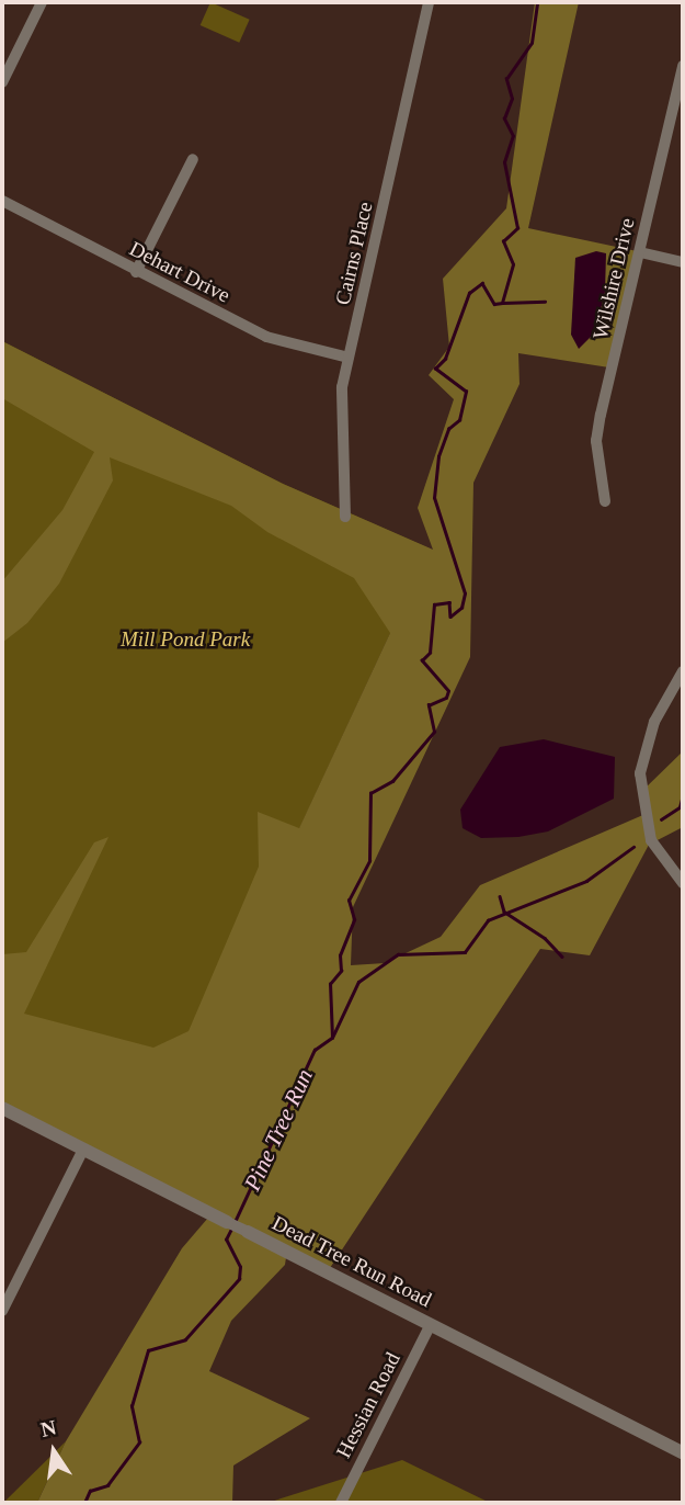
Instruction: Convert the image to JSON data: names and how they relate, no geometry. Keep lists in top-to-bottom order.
{
  "streets": {
    "street": [
      "Cairns Place",
      "Dehart Drive",
      "Wilshire Drive",
      "Dead Tree Run Road",
      "Hessian Road"
    ]
  },
  "crossings": [
    ["Cairns Place", "Dehart Drive"],
    ["Dead Tree Run Road", "Hessian Road"]
  ],
  "water": ["Pine Tree Run"],
  "parks": ["Mill Pond Park"],
  "north": "top"
}
